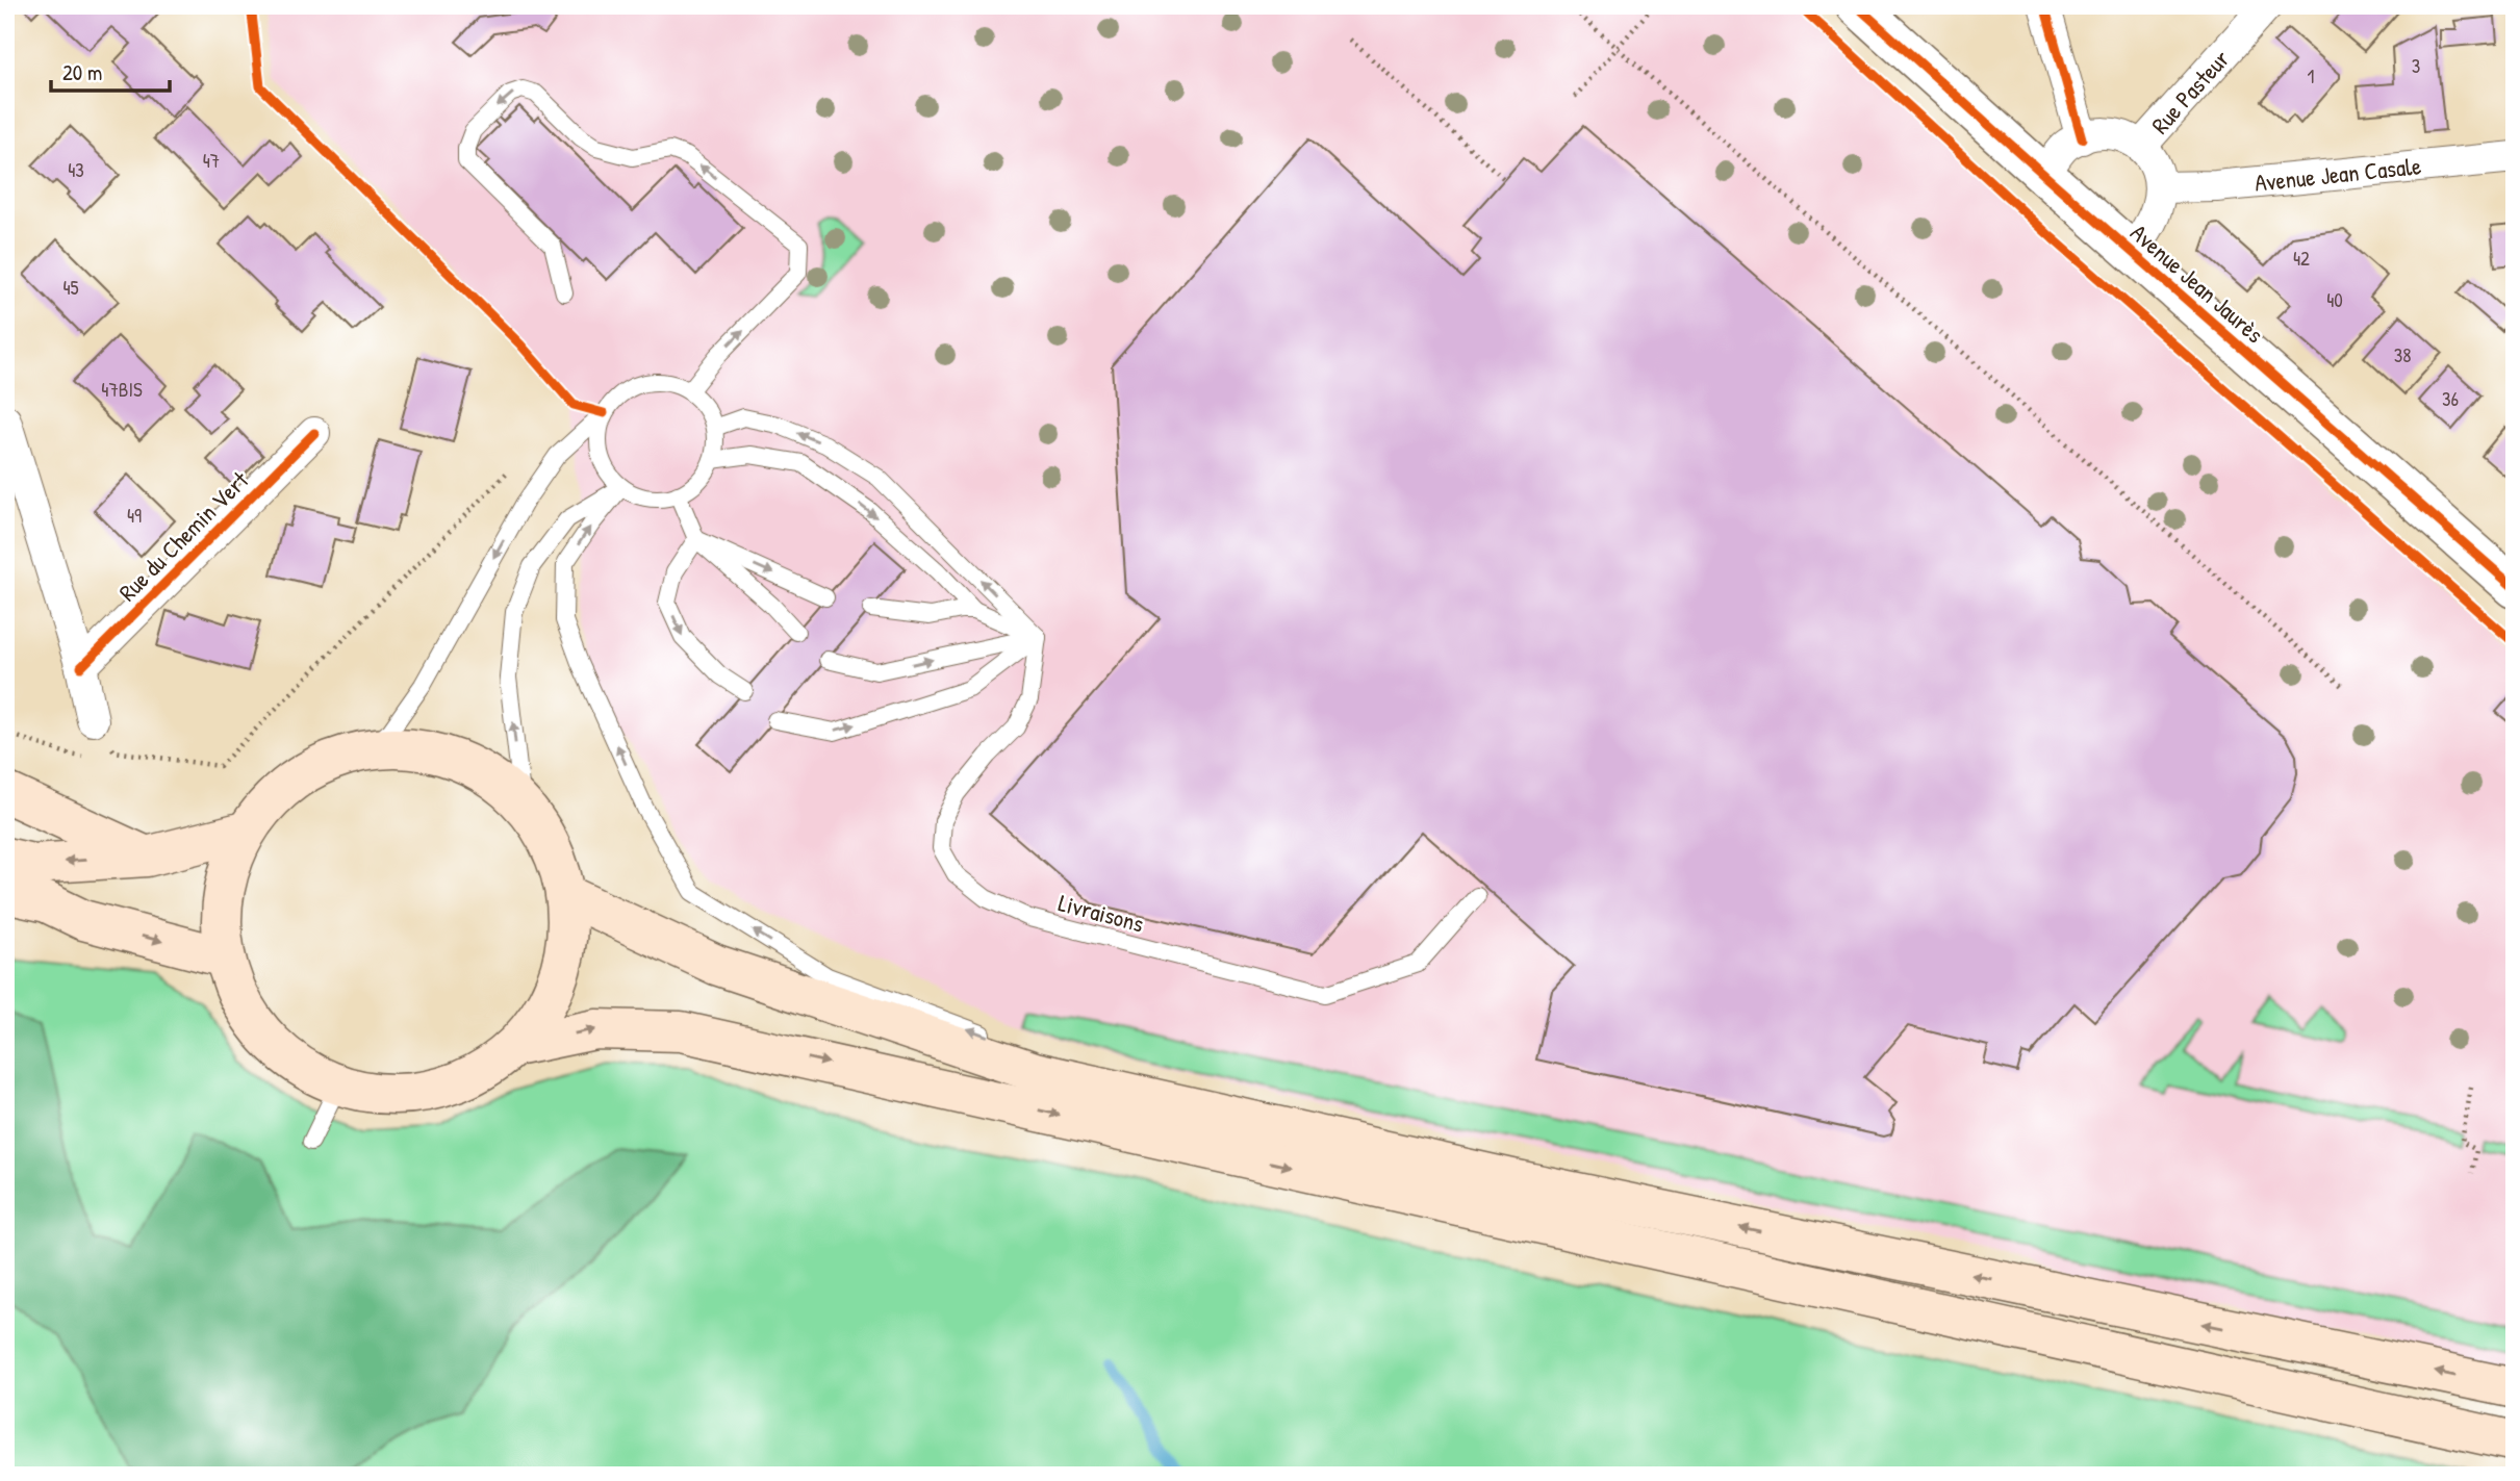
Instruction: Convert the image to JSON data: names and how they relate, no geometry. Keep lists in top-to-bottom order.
{
  "streets": {
    "street": [
      "Rue Pasteur",
      "Avenue Jean Casale",
      "Avenue Jean Jaurès",
      "Rue du Chemin Vert"
    ],
    "lane": ["Livraisons"]
  },
  "crossings": [
    ["Rue Pasteur", "Avenue Jean Casale"]
  ],
  "house_numbers": [
    "3",
    "1",
    "47",
    "43",
    "42",
    "45",
    "40",
    "38",
    "47BIS",
    "36",
    "49"
  ],
  "scale_bar": "20 m"
}
